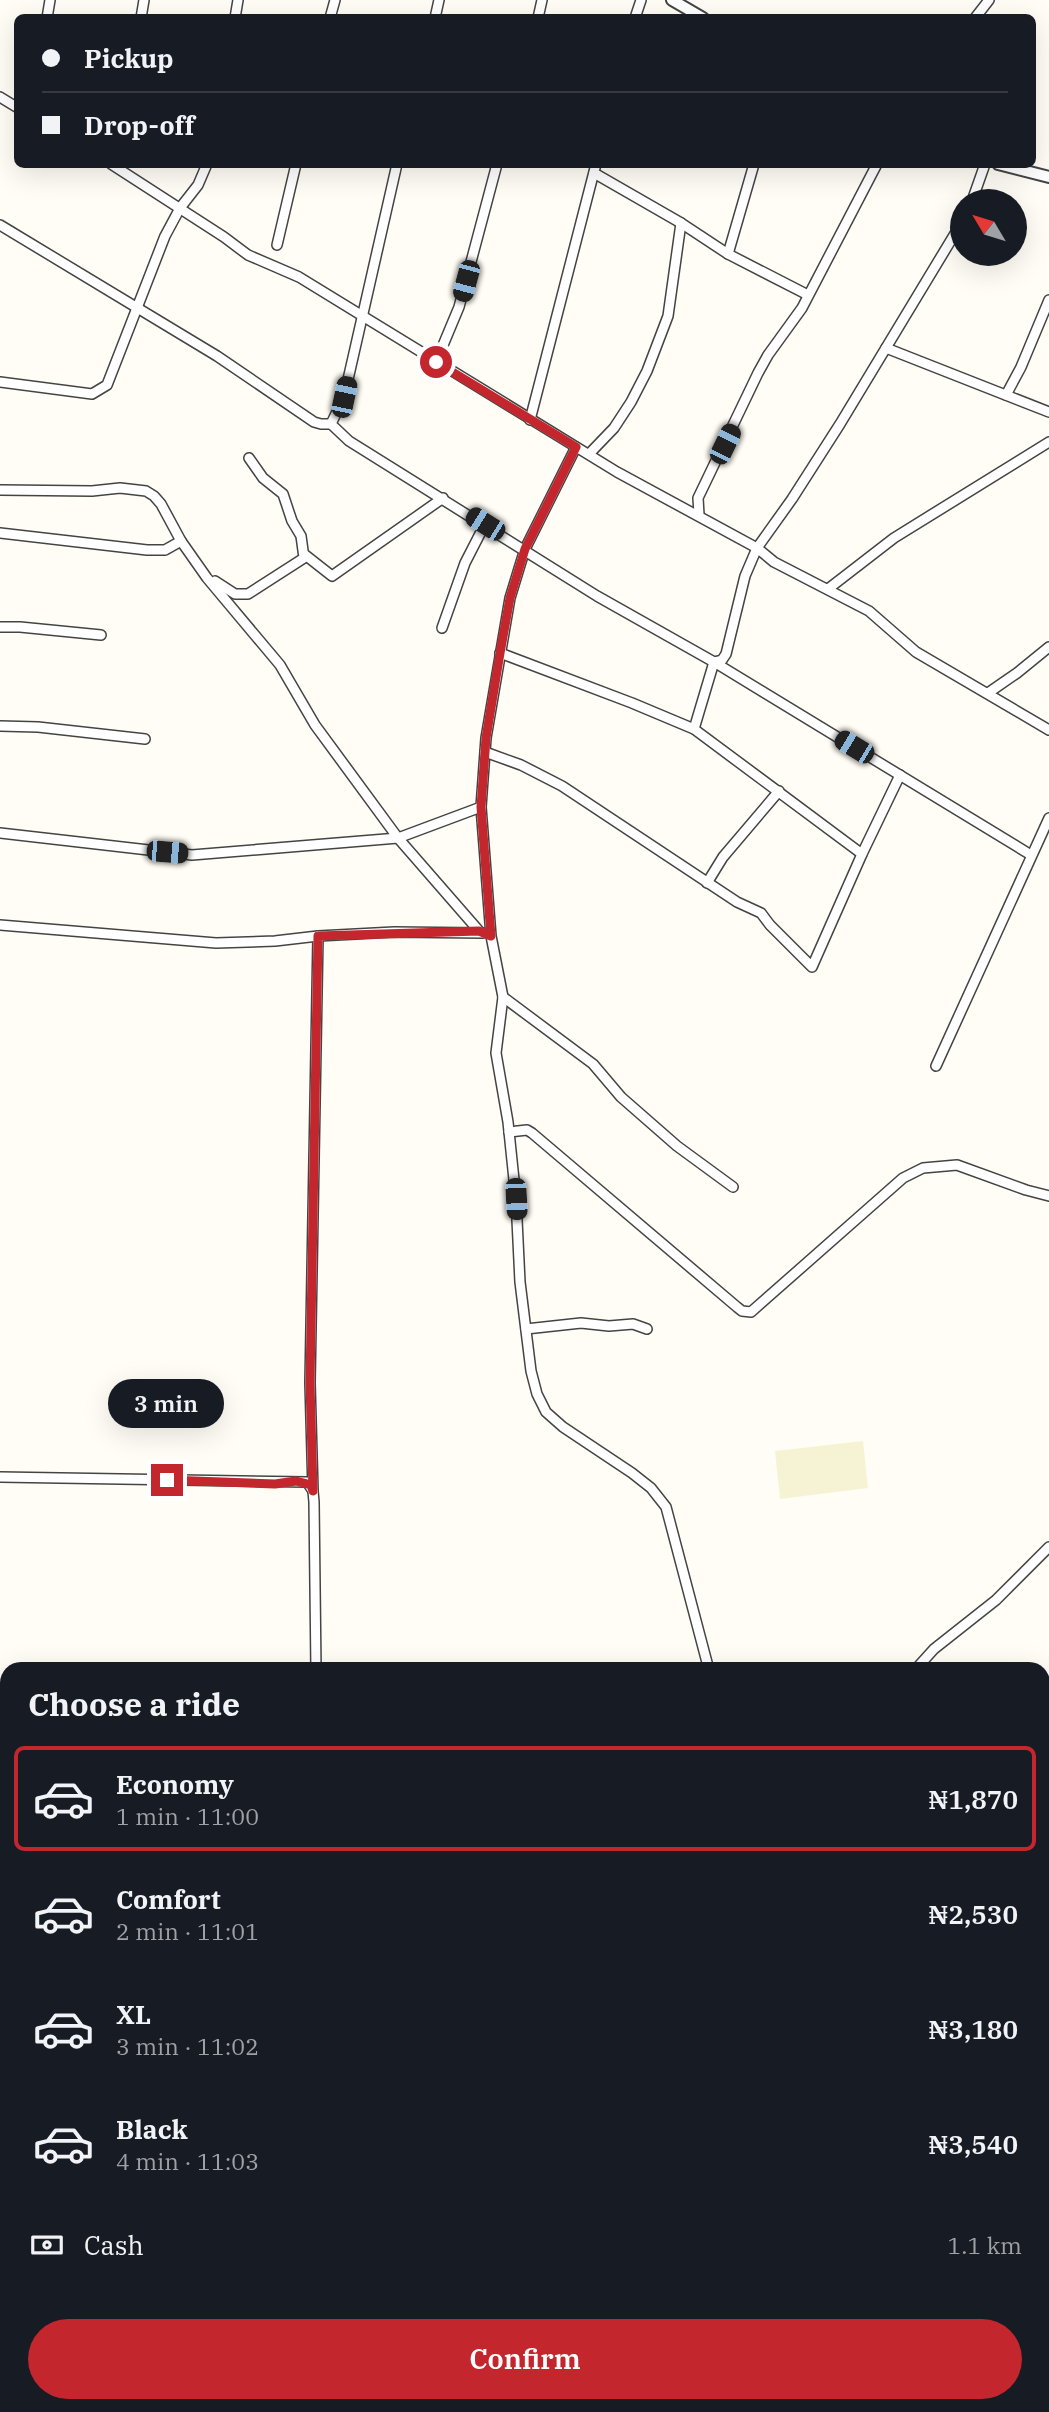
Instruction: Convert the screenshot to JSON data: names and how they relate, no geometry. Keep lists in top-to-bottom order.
{
  "north": "top left",
  "page": {
    "banner": ["Pickup", "Drop-off"],
    "bubble": "3 min",
    "heading": "Choose a ride",
    "list": [
      {
        "name": "Economy",
        "note": "1 min · 11:00",
        "value": "₦1,870"
      },
      {
        "name": "Comfort",
        "note": "2 min · 11:01",
        "value": "₦2,530"
      },
      {
        "name": "XL",
        "note": "3 min · 11:02",
        "value": "₦3,180"
      },
      {
        "name": "Black",
        "note": "4 min · 11:03",
        "value": "₦3,540"
      }
    ],
    "pay": ["Cash", "1.1 km"],
    "buttons": "Confirm"
  }
}
